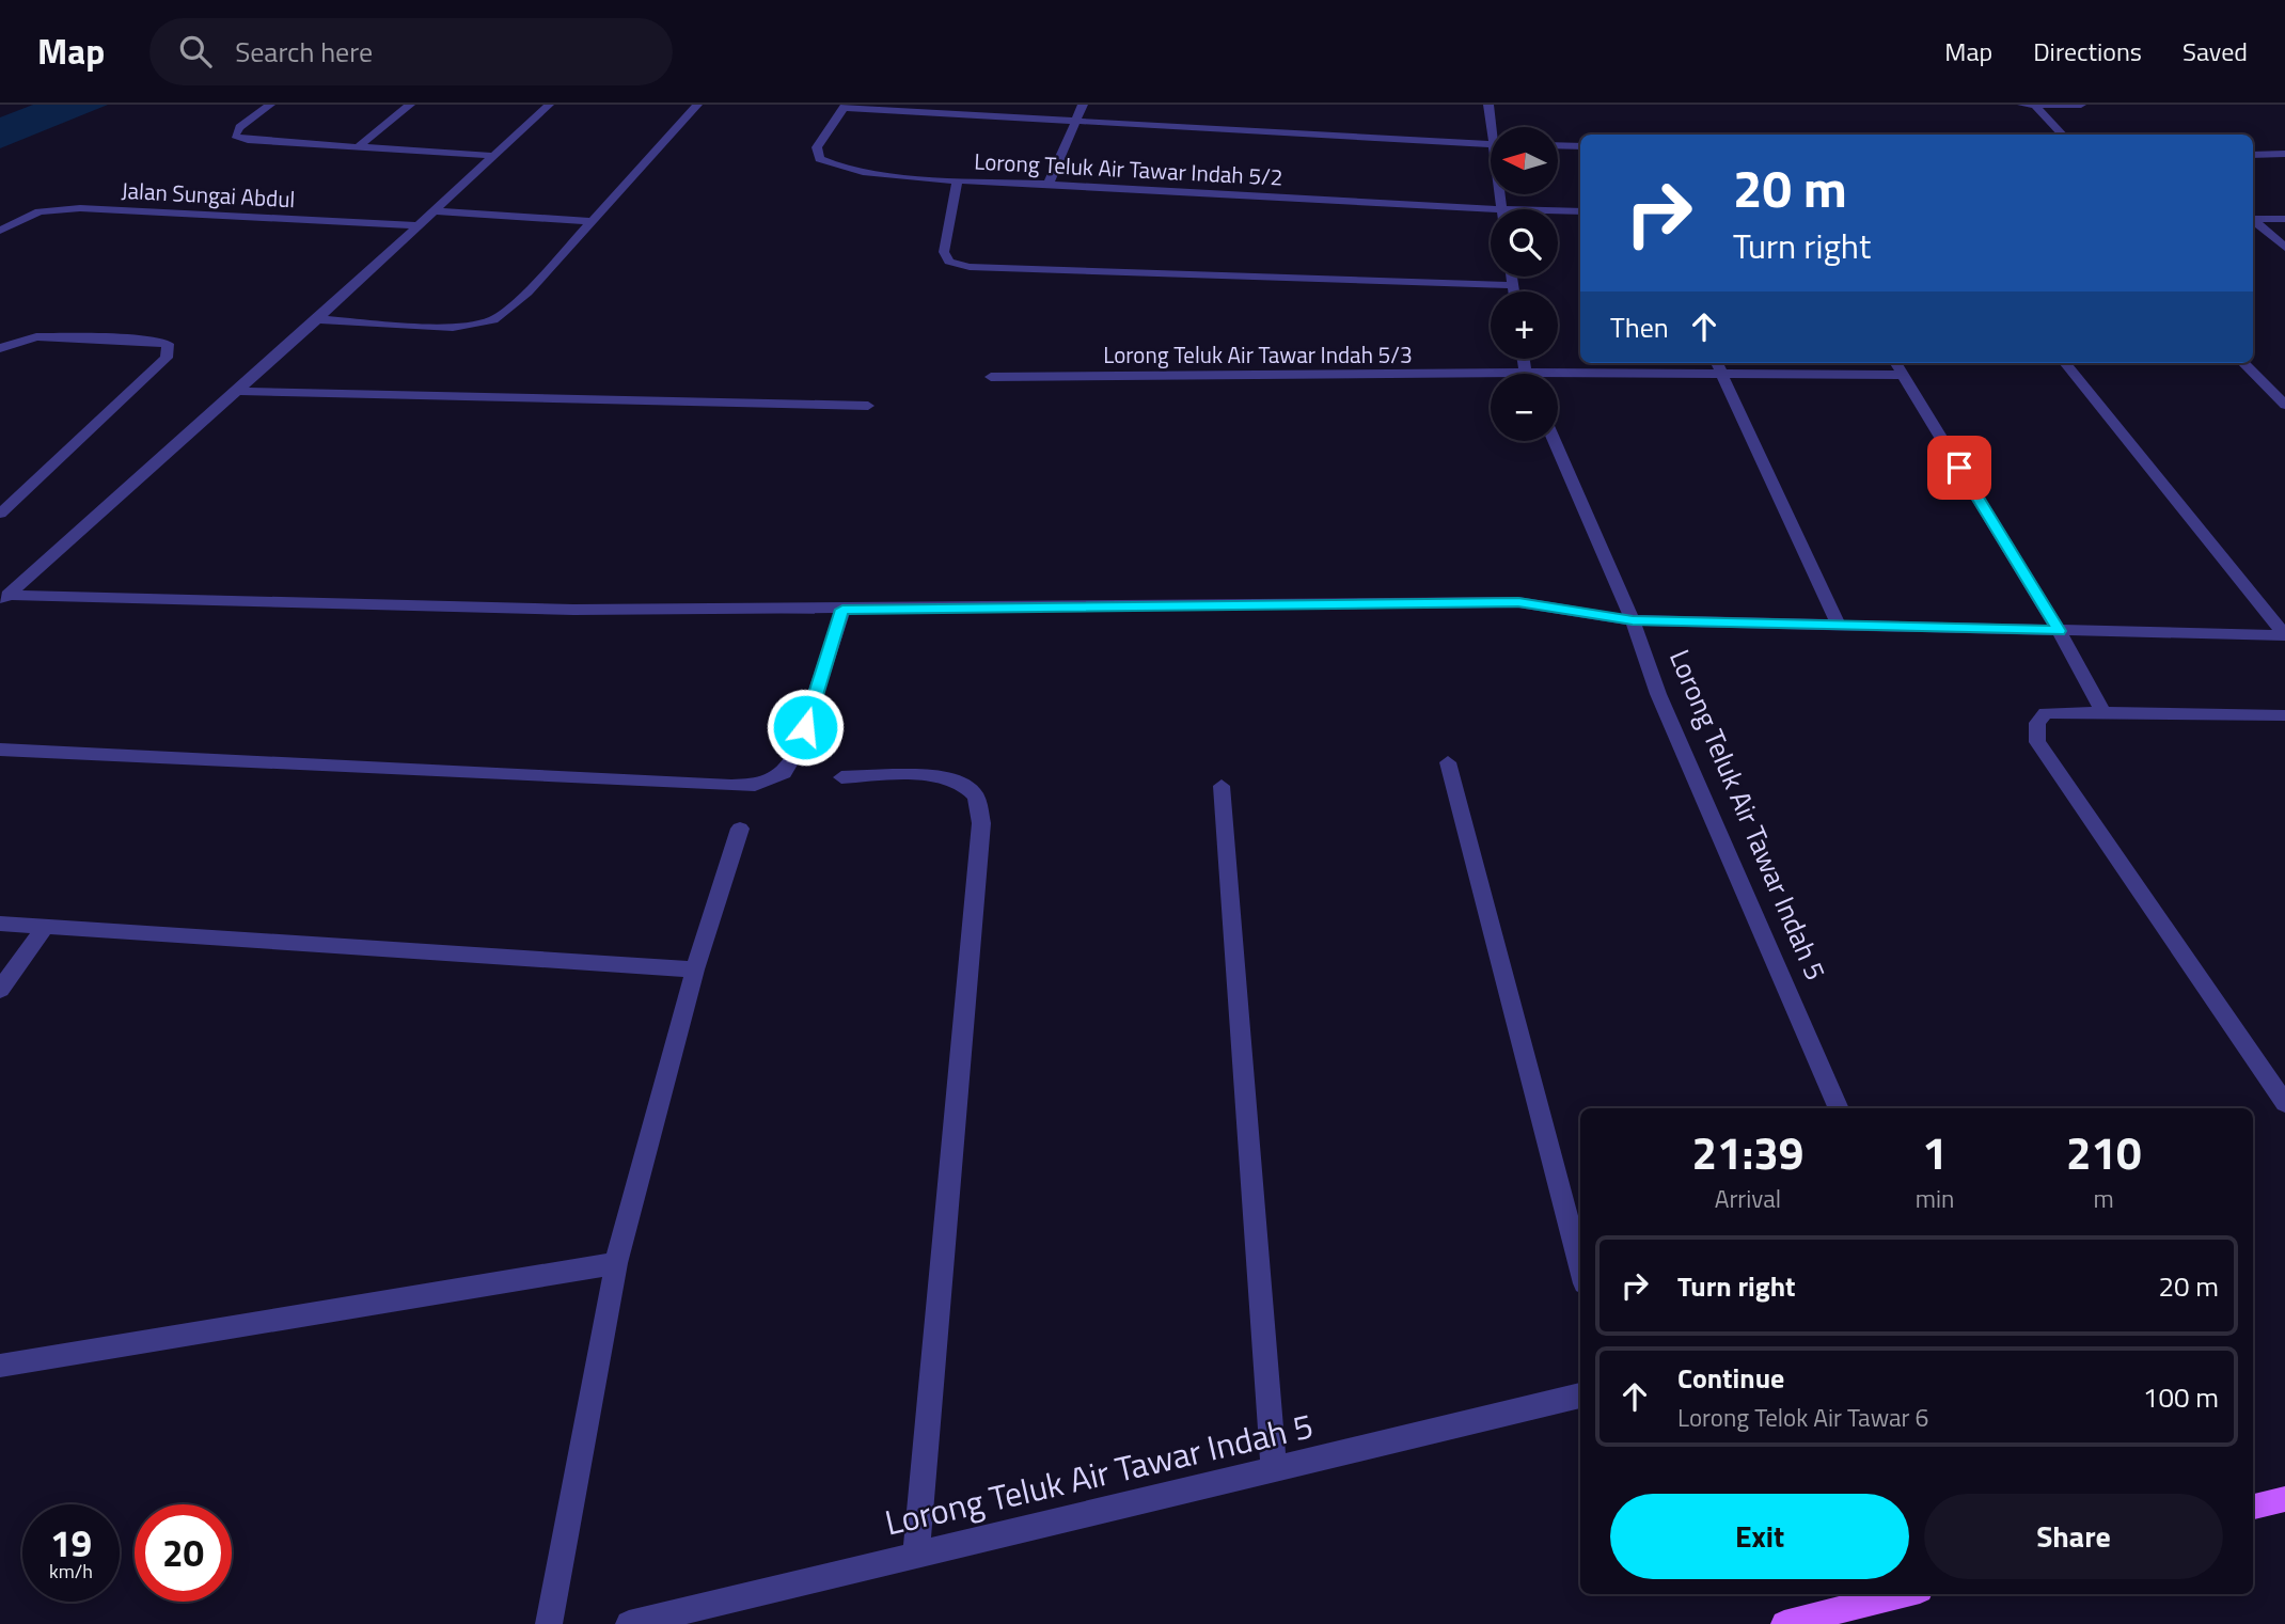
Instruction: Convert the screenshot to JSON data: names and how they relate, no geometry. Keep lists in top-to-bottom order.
{
  "streets": {
    "street": [
      "Lorong Teluk Air Tawar Indah 5/2",
      "Jalan Sungai Abdul",
      "Lorong Teluk Air Tawar Indah 5/3",
      "Lorong Teluk Air Tawar Indah 5"
    ]
  },
  "north": "left",
  "page": {
    "header": "Map",
    "search": "Search here",
    "nav": ["Map", "Directions", "Saved"],
    "map_buttons": ["+", "−"],
    "turn": ["20 m", "Turn right"],
    "then": "Then",
    "eta": [
      "21:39",
      "Arrival",
      "1",
      "min",
      "210",
      "m"
    ],
    "list": [
      {
        "name": "Turn right",
        "value": "20 m"
      },
      {
        "name": "Continue",
        "note": "Lorong Telok Air Tawar 6",
        "value": "100 m"
      }
    ],
    "buttons": ["Exit", "Share"],
    "speed": "19 km/h",
    "limit": "20"
  }
}
